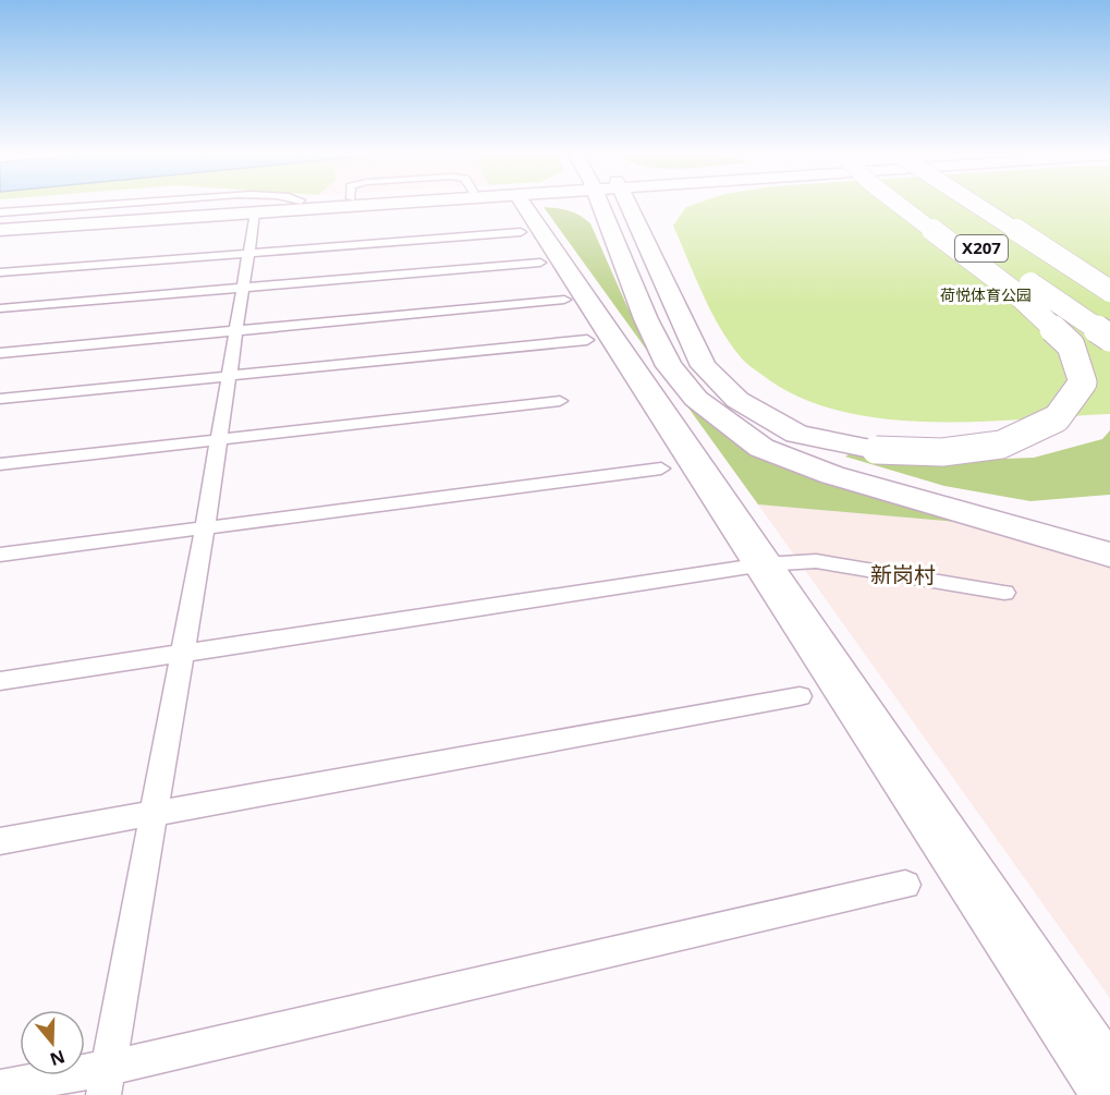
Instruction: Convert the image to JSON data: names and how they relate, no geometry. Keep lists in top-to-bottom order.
{
  "streets": {
    "main road": ["X207"]
  },
  "districts": ["新岗村"],
  "parks": ["荷悦体育公园"],
  "north": "bottom"
}
